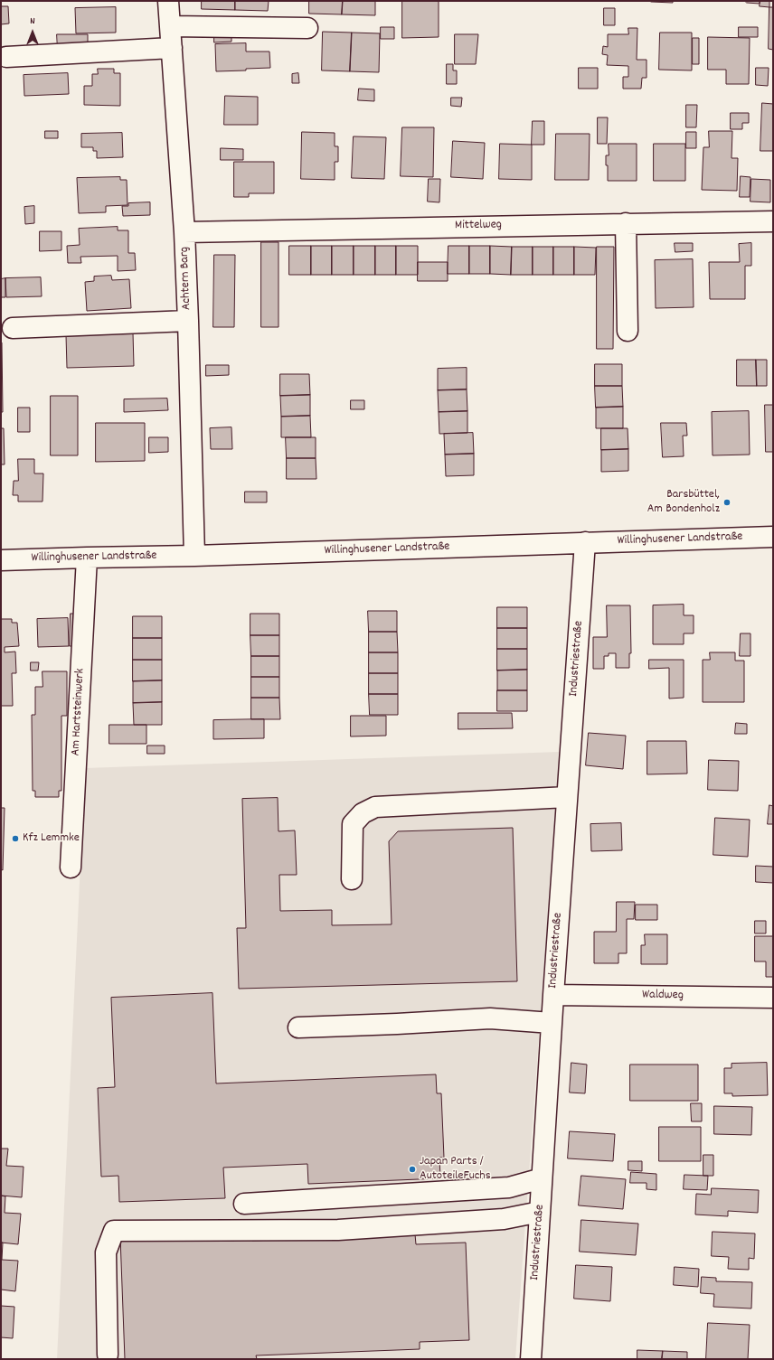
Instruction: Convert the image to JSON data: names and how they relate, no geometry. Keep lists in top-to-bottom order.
{
  "streets": {
    "street": [
      "Mittelweg",
      "Achtern Barg",
      "Willinghusener Landstraße",
      "Industriestraße",
      "Am Hartsteinwerk",
      "Waldweg"
    ]
  },
  "crossings": [
    ["Mittelweg", "Achtern Barg"],
    ["Achtern Barg", "Willinghusener Landstraße"],
    ["Willinghusener Landstraße", "Industriestraße"],
    ["Willinghusener Landstraße", "Am Hartsteinwerk"],
    ["Industriestraße", "Waldweg"]
  ],
  "places": ["Barsbüttel, Am Bondenholz", "Kfz Lemmke", "Japan Parts / AutoteileFuchs"],
  "north": "top"
}
